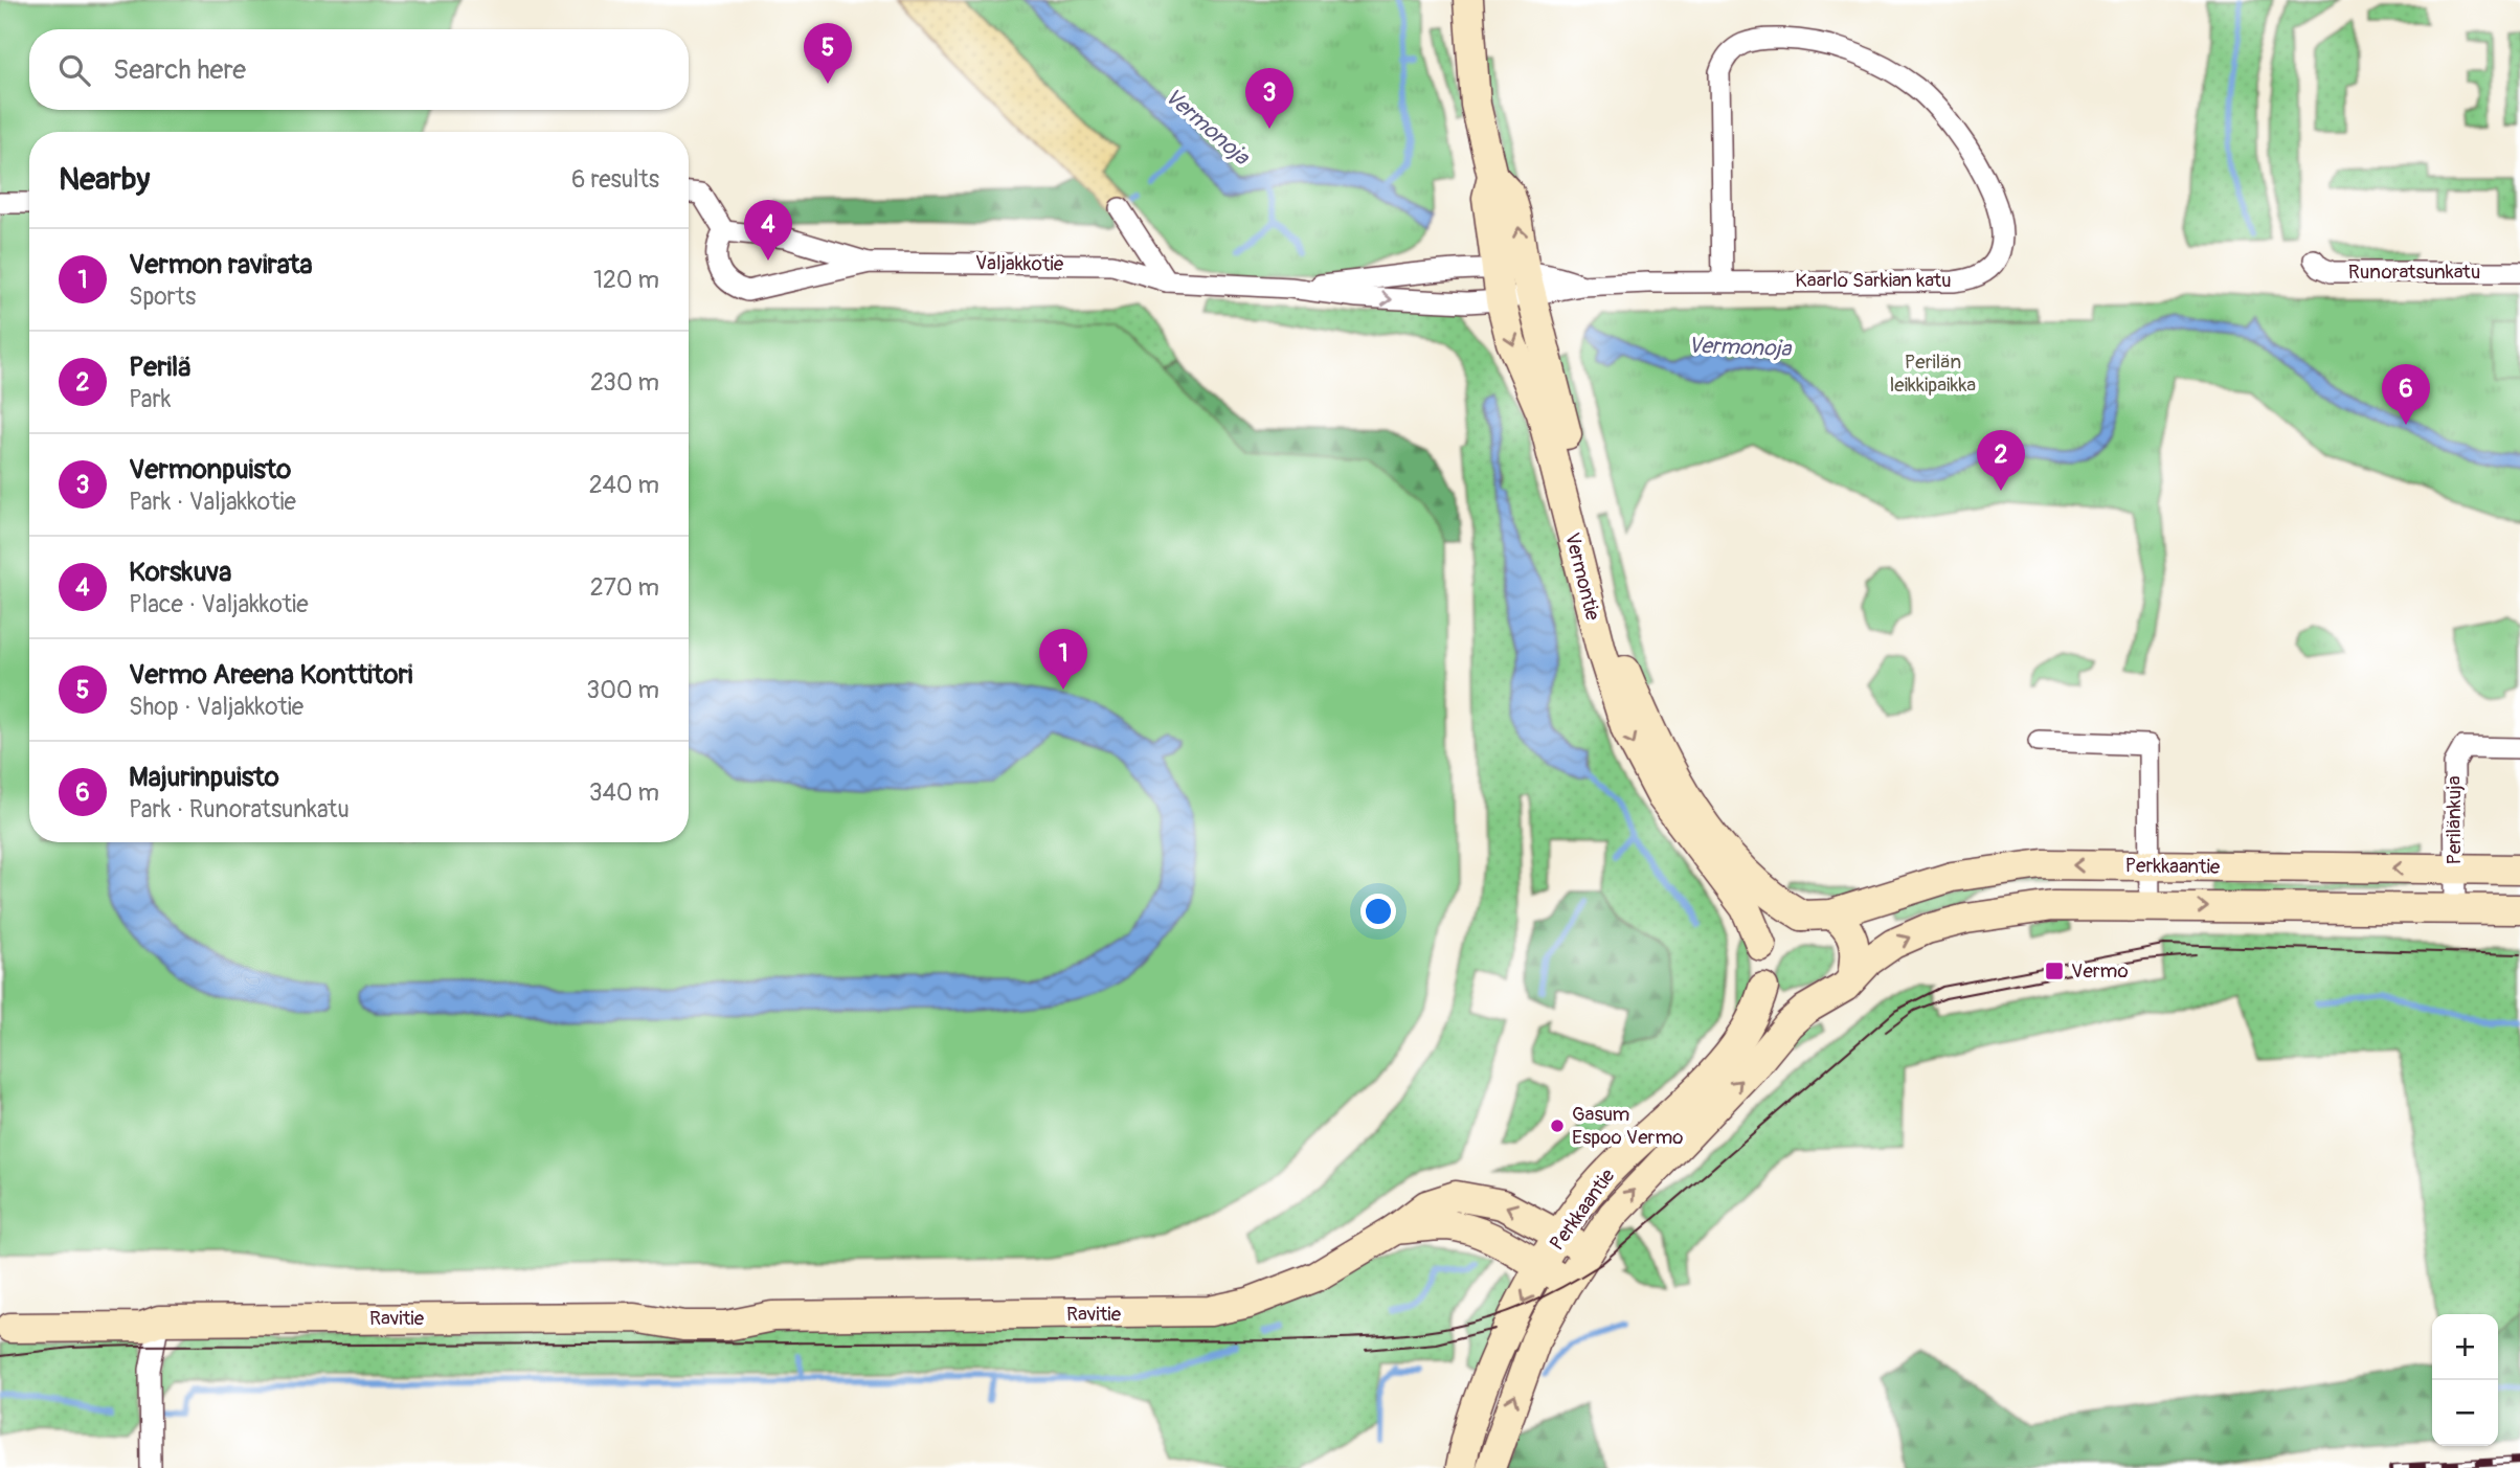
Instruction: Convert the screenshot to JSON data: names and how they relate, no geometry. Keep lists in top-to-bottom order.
{
  "streets": {
    "main road": ["Vermontie", "Perkkaantie", "Ravitie"],
    "street": [
      "Valjakkotie",
      "Runoratsunkatu",
      "Kaarlo Sarkian katu",
      "Perilänkuja"
    ]
  },
  "crossings": [
    ["Valjakkotie", "Kaarlo Sarkian katu"],
    ["Valjakkotie", "Vermontie"],
    ["Kaarlo Sarkian katu", "Vermontie"],
    ["Vermontie", "Perkkaantie"],
    ["Perilänkuja", "Perkkaantie"],
    ["Perkkaantie", "Ravitie"]
  ],
  "water": ["Vermonoja"],
  "parks": ["Perilän leikkipaikka"],
  "places": {
    "transit": ["Vermo"],
    "other": ["Gasum Espoo Vermo"]
  },
  "page": {
    "pins": [
      "5",
      "3",
      "4",
      "6",
      "2",
      "1"
    ],
    "search": "Search here",
    "heading": ["Nearby", "6 results"],
    "list": [
      {
        "mark": "1",
        "name": "Vermon ravirata",
        "note": "Sports",
        "value": "120 m"
      },
      {
        "mark": "2",
        "name": "Perilä",
        "note": "Park",
        "value": "230 m"
      },
      {
        "mark": "3",
        "name": "Vermonpuisto",
        "note": "Park · Valjakkotie",
        "value": "240 m"
      },
      {
        "mark": "4",
        "name": "Korskuva",
        "note": "Place · Valjakkotie",
        "value": "270 m"
      },
      {
        "mark": "5",
        "name": "Vermo Areena Konttitori",
        "note": "Shop · Valjakkotie",
        "value": "300 m"
      },
      {
        "mark": "6",
        "name": "Majurinpuisto",
        "note": "Park · Runoratsunkatu",
        "value": "340 m"
      }
    ],
    "map_buttons": ["+", "−"]
  }
}
